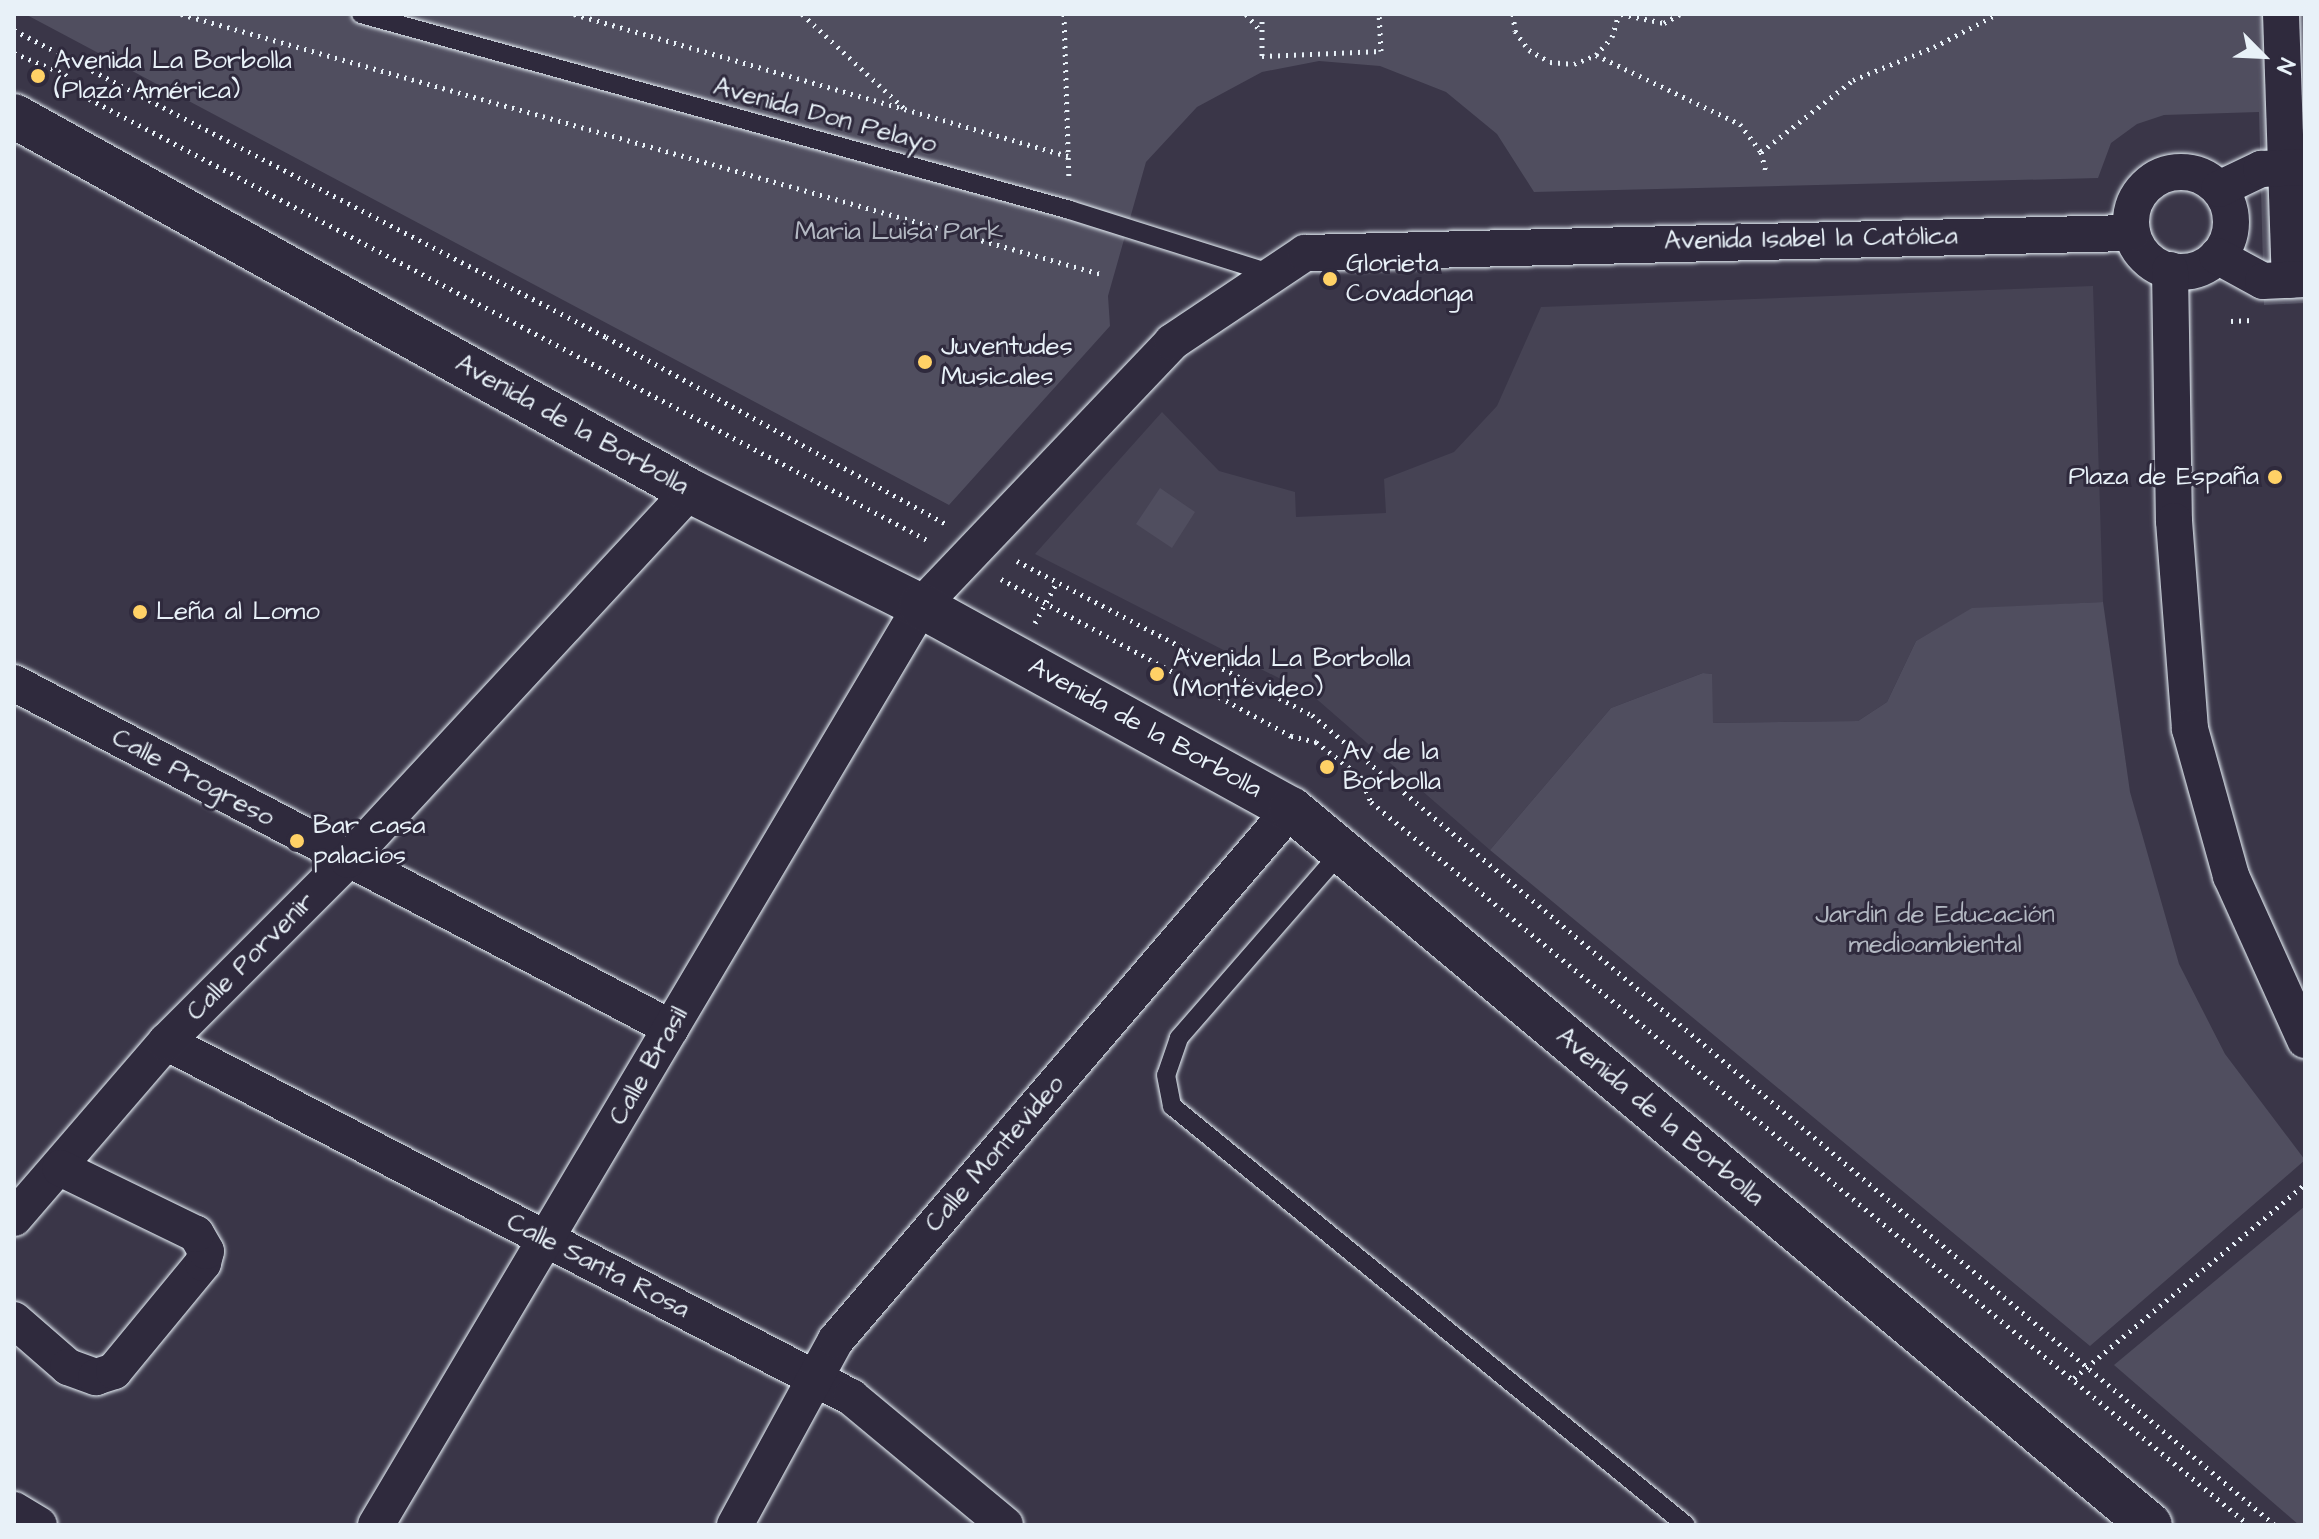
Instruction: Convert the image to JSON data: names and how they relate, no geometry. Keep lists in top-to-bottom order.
{
  "streets": {
    "main road": ["Avenida de la Borbolla"],
    "street": [
      "Avenida Isabel la Católica",
      "Calle Progreso",
      "Calle Porvenir",
      "Calle Brasil",
      "Calle Montevideo",
      "Calle Santa Rosa"
    ],
    "lane": ["Avenida Don Pelayo"]
  },
  "crossings": [
    ["Avenida Don Pelayo", "Avenida Isabel la Católica"],
    ["Avenida Don Pelayo", "Calle Brasil"],
    ["Avenida Isabel la Católica", "Calle Brasil"],
    ["Avenida de la Borbolla", "Calle Porvenir"],
    ["Avenida de la Borbolla", "Calle Brasil"],
    ["Avenida de la Borbolla", "Calle Montevideo"],
    ["Calle Progreso", "Calle Porvenir"],
    ["Calle Progreso", "Calle Brasil"],
    ["Calle Porvenir", "Calle Santa Rosa"],
    ["Calle Brasil", "Calle Santa Rosa"],
    ["Calle Montevideo", "Calle Santa Rosa"]
  ],
  "parks": ["Maria Luisa Park", "Jardin de Educación medioambiental"],
  "places": [
    "Avenida La Borbolla (Plaza América)",
    "Glorieta Covadonga",
    "Juventudes Musicales",
    "Plaza de España",
    "Leña al Lomo",
    "Avenida La Borbolla (Montevideo)",
    "Av de la Borbolla",
    "Bar casa palacios"
  ],
  "north": "bottom right"
}
